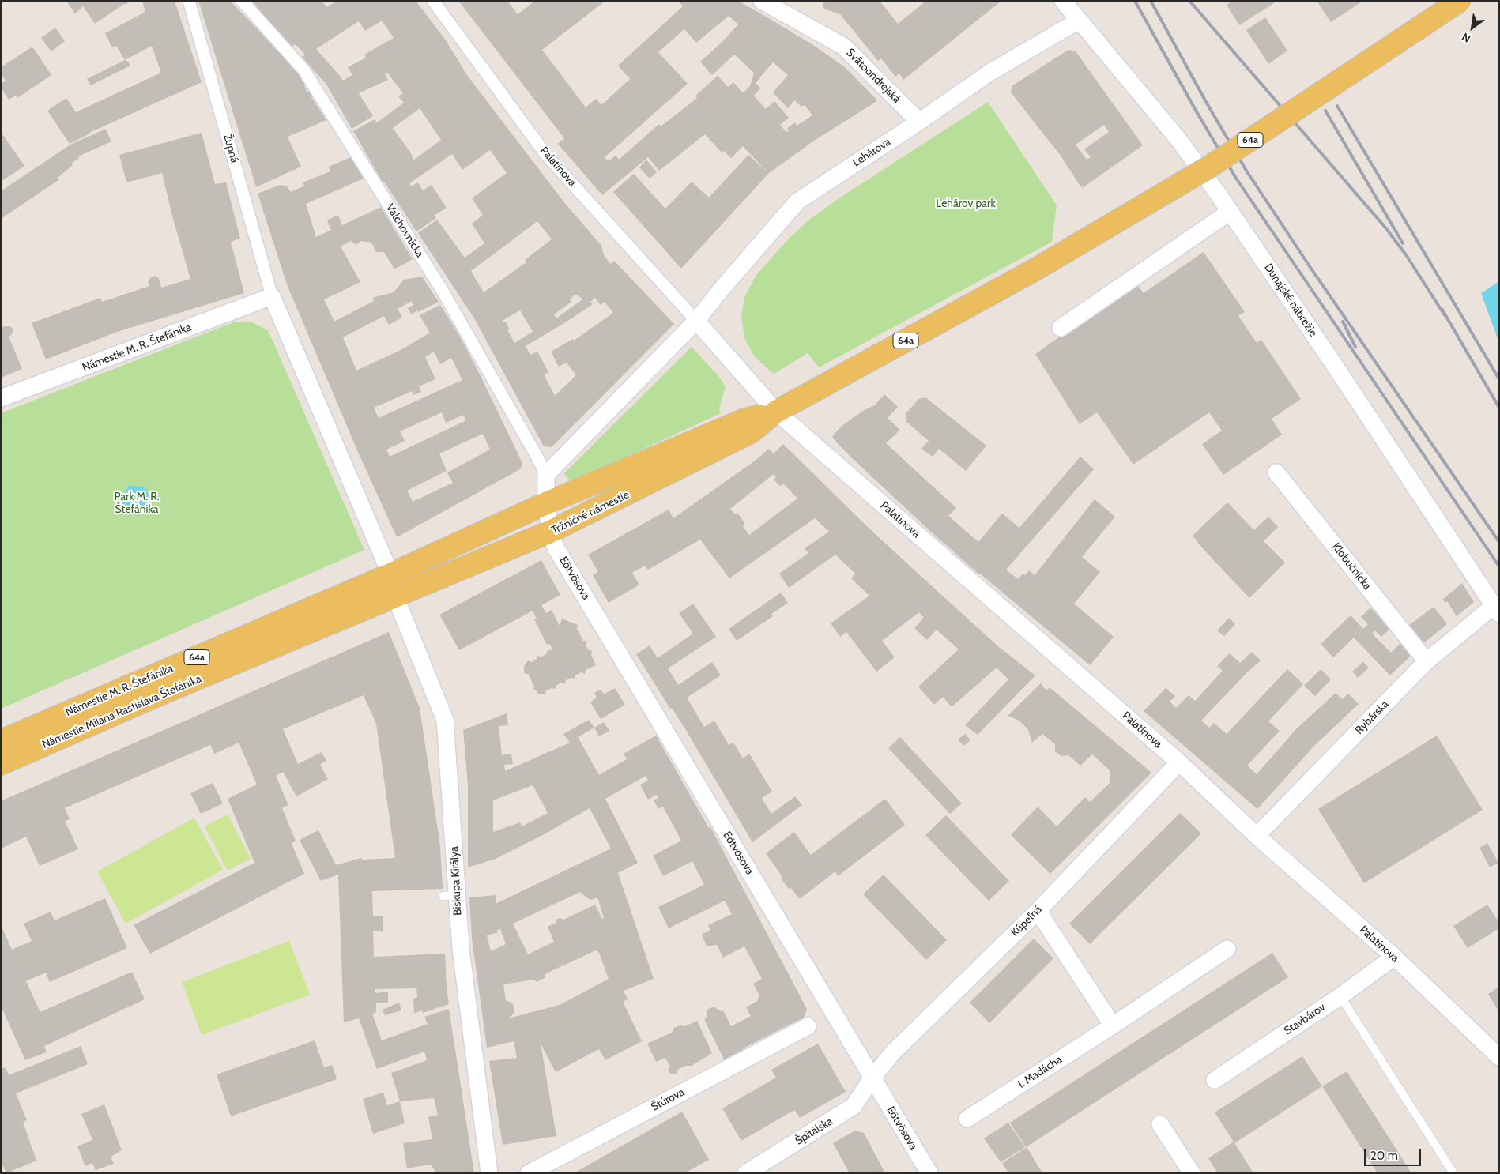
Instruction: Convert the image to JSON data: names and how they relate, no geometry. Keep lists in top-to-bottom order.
{
  "streets": {
    "main road": [
      "64a",
      "Námestie M. R. Štefánika",
      "Tržničné námestie",
      "Námestie Milana Rastislava Štefánika"
    ],
    "street": [
      "Svätoondrejská",
      "Župná",
      "Lehárova",
      "Palatínova",
      "Valchovnícka",
      "Dunajské nábrežie",
      "Klobučnícka",
      "Eötvösova",
      "Rybárska",
      "Biskupa Királya",
      "Kúpeľná",
      "Stavbárov",
      "I. Madácha",
      "Štúrova",
      "Špitálska"
    ]
  },
  "crossings": [
    ["Svätoondrejská", "Lehárova"],
    ["64a", "Palatínova"],
    ["64a", "Námestie M. R. Štefánika"],
    ["64a", "Tržničné námestie"],
    ["64a", "Eötvösova"],
    ["Župná", "Námestie M. R. Štefánika"],
    ["Lehárova", "Palatínova"],
    ["Lehárova", "Dunajské nábrežie"],
    ["Palatínova", "Tržničné námestie"],
    ["Palatínova", "Rybárska"],
    ["Palatínova", "Kúpeľná"],
    ["Palatínova", "Stavbárov"],
    ["Dunajské nábrežie", "Rybárska"],
    ["Tržničné námestie", "Eötvösova"],
    ["Tržničné námestie", "Námestie Milana Rastislava Štefánika"],
    ["Tržničné námestie", "Biskupa Királya"],
    ["Klobučnícka", "Rybárska"],
    ["Eötvösova", "Kúpeľná"],
    ["Eötvösova", "Špitálska"],
    ["Námestie Milana Rastislava Štefánika", "Biskupa Királya"],
    ["Kúpeľná", "Špitálska"]
  ],
  "parks": ["Lehárov park", "Park M. R. Štefánika"],
  "scale_bar": "20 m",
  "north": "bottom left"
}
